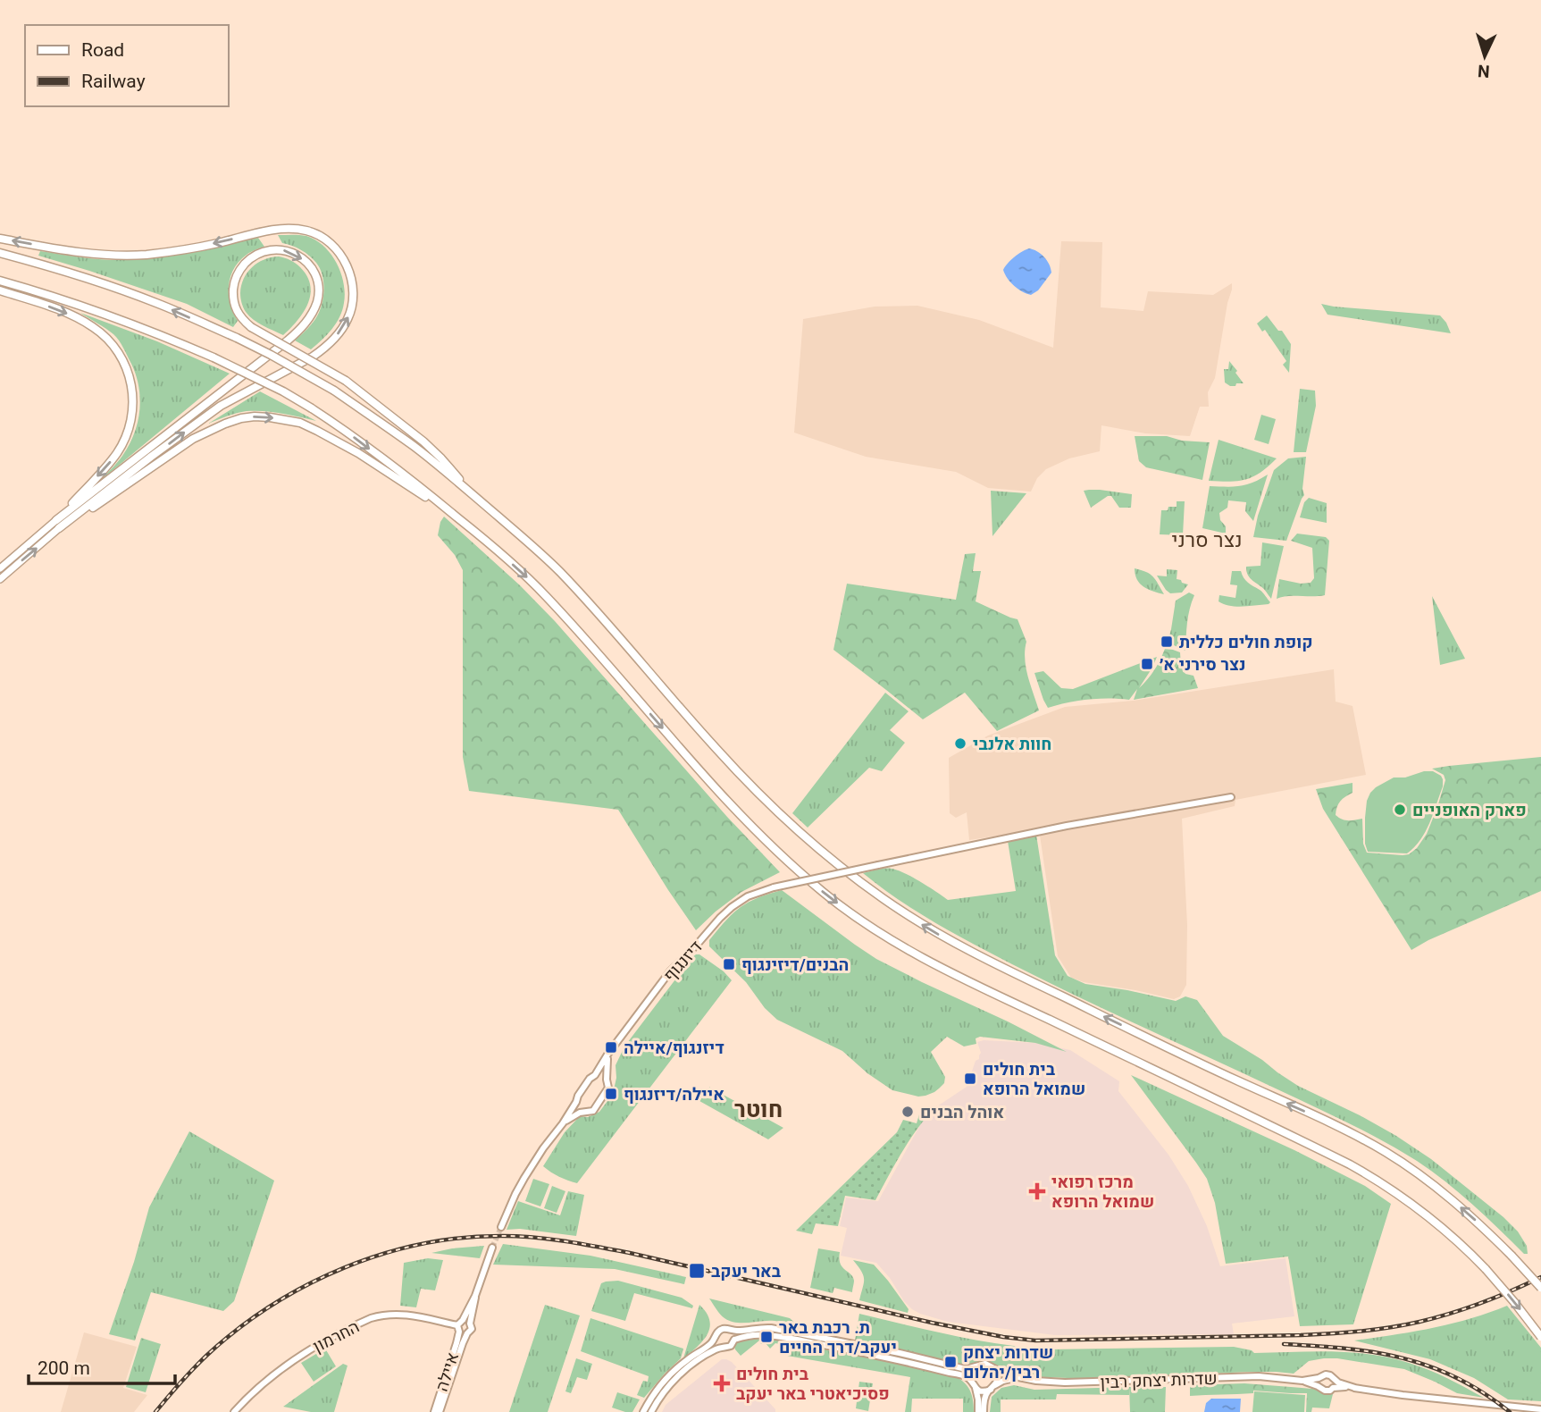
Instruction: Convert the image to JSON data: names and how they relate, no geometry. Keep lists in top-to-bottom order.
{
  "streets": {
    "street": [
      "דיזנגוף",
      "החרמון",
      "איילה",
      "שדרות יצחק רבין"
    ]
  },
  "crossings": [
    ["החרמון", "איילה"]
  ],
  "districts": ["נצר סרני", "חוטר"],
  "places": {
    "transit": [
      "קופת חולים כללית",
      "נצר סירני א׳",
      "הבנים/דיזינגוף",
      "דיזנגוף/איילה",
      "בית חולים שמואל הרופא",
      "איילה/דיזנגוף",
      "באר יעקב",
      "ת. רכבת באר יעקב/דרך החיים",
      "שדרות יצחק רבין/יהלום"
    ],
    "other": ["חוות אלנבי", "פארק האופניים", "אוהל הבנים"],
    "health": ["מרכז רפואי שמואל הרופא", "בית חולים פסיכיאטרי באר יעקב"]
  },
  "legend": ["Road", "Railway"],
  "scale_bar": "200 m",
  "north": "bottom"
}
